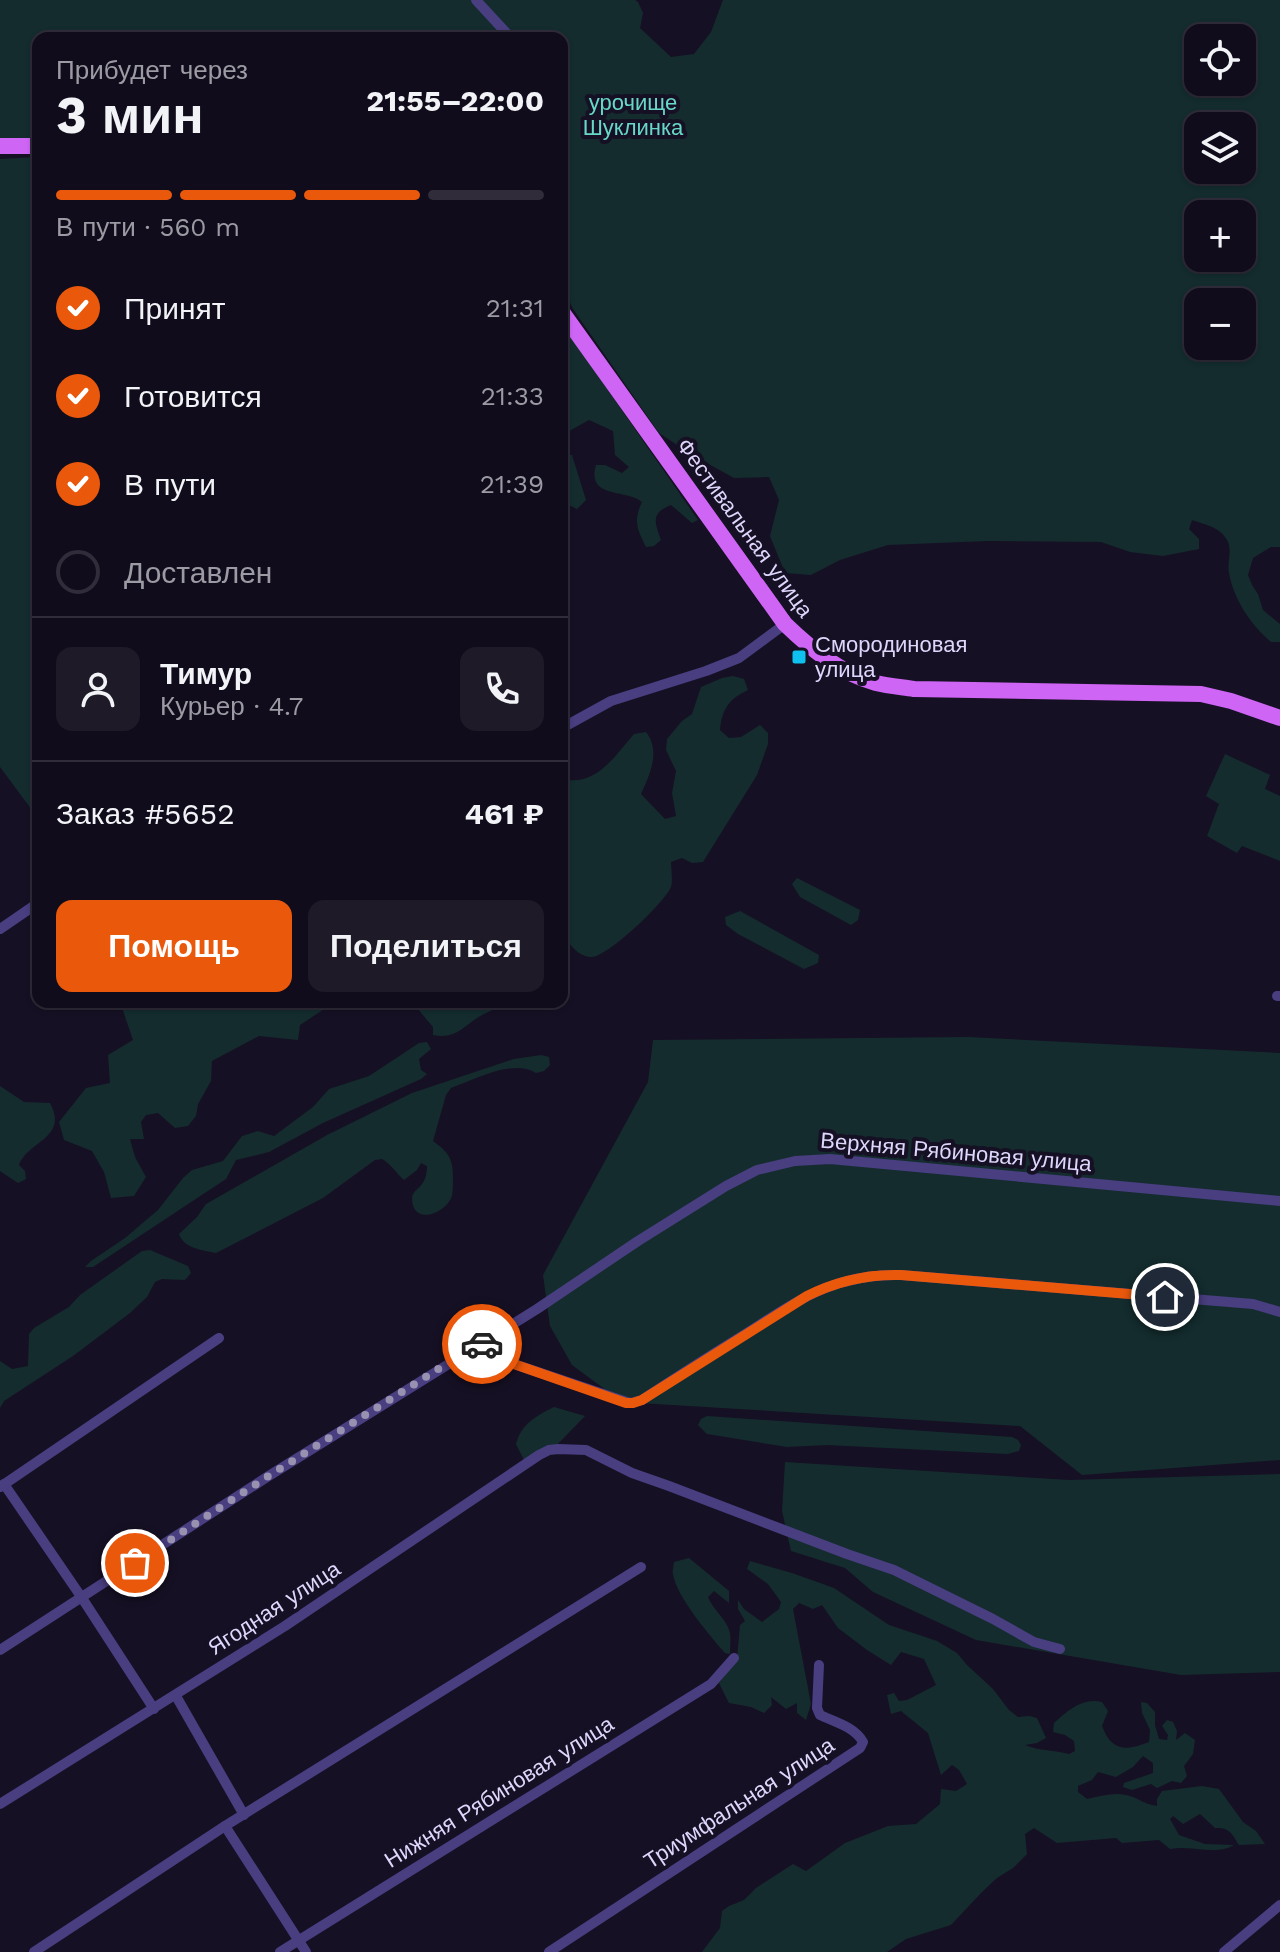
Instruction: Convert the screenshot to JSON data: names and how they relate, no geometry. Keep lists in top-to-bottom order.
{
  "streets": {
    "main road": ["Фестивальная улица"],
    "street": [
      "Верхняя Рябиновая улица",
      "Ягодная улица",
      "Нижняя Рябиновая улица",
      "Триумфальная улица"
    ]
  },
  "parks": ["урочище Шуклинка"],
  "places": {
    "transit": ["Смородиновая улица"]
  },
  "page": {
    "map_buttons": ["+", "−"],
    "heading": ["3 мин", "Прибудет через", "21:55–22:00"],
    "panel": [
      "Тимур",
      "Курьер · 4.7",
      "Заказ #5652",
      "461 ₽"
    ],
    "bar": "В пути · 560 m",
    "list": [
      ["Принят", "21:31"],
      ["Готовится", "21:33"],
      ["В пути", "21:39"],
      "Доставлен"
    ],
    "buttons": ["Помощь", "Поделиться"]
  }
}
